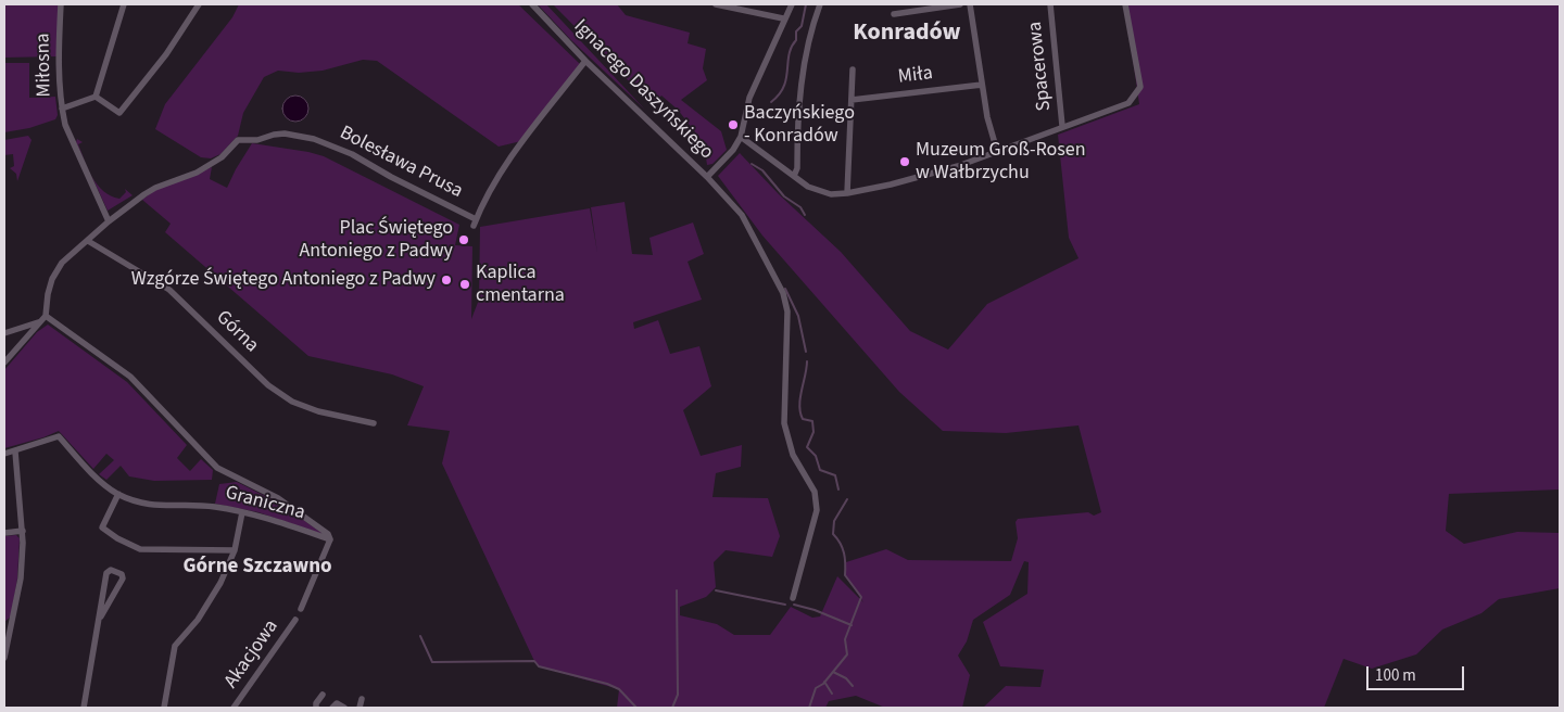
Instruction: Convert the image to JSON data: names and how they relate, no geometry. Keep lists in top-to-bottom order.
{
  "streets": {
    "street": [
      "Miłosna",
      "Spacerowa",
      "Miła",
      "Ignacego Daszyńskiego",
      "Bolesława Prusa",
      "Górna",
      "Graniczna",
      "Akacjowa"
    ]
  },
  "crossings": [
    ["Miłosna", "Bolesława Prusa"],
    ["Ignacego Daszyńskiego", "Bolesława Prusa"],
    ["Bolesława Prusa", "Górna"]
  ],
  "districts": ["Konradów", "Górne Szczawno"],
  "places": [
    "Baczyńskiego - Konradów",
    "Muzeum Groß-Rosen w Wałbrzychu",
    "Plac Świętego Antoniego z Padwy",
    "Wzgórze Świętego Antoniego z Padwy",
    "Kaplica cmentarna"
  ],
  "scale_bar": "100 m"
}
